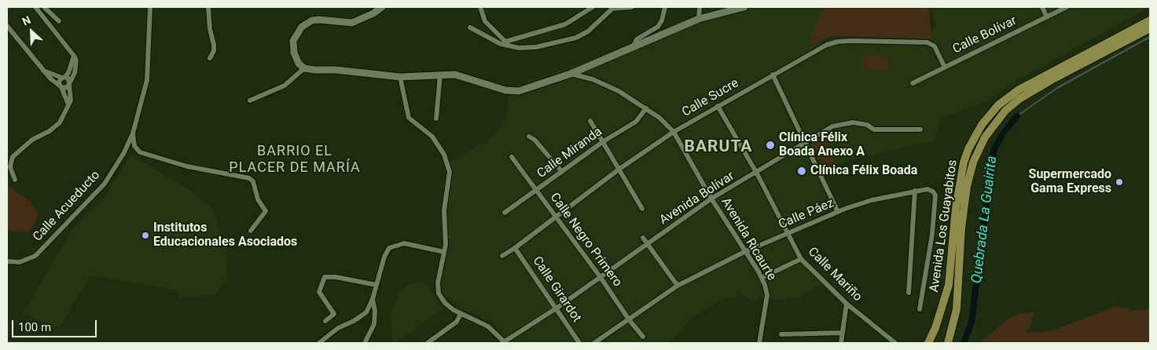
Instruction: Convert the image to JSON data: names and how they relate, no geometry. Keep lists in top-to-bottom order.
{
  "streets": {
    "main road": ["Avenida Los Guayabitos"],
    "street": [
      "Calle Bolívar",
      "Calle Sucre",
      "Calle Miranda",
      "Avenida Bolívar",
      "Calle Acueducto",
      "Calle Páez",
      "Avenida Ricaurte",
      "Calle Negro Primero",
      "Calle Mariño",
      "Calle Girardot"
    ]
  },
  "crossings": [
    ["Calle Bolívar", "Calle Sucre"],
    ["Calle Sucre", "Avenida Ricaurte"],
    ["Calle Sucre", "Calle Negro Primero"],
    ["Calle Sucre", "Calle Mariño"],
    ["Calle Sucre", "Calle Girardot"],
    ["Calle Miranda", "Avenida Ricaurte"],
    ["Calle Miranda", "Calle Negro Primero"],
    ["Avenida Bolívar", "Avenida Ricaurte"],
    ["Avenida Bolívar", "Calle Negro Primero"],
    ["Avenida Bolívar", "Calle Mariño"],
    ["Avenida Bolívar", "Calle Girardot"],
    ["Calle Páez", "Avenida Ricaurte"],
    ["Calle Páez", "Calle Negro Primero"],
    ["Calle Páez", "Calle Mariño"]
  ],
  "districts": ["BARUTA", "BARRIO EL PLACER DE MARÍA"],
  "water": ["Quebrada La Guairita"],
  "places": [
    "Clínica Félix Boada Anexo A",
    "Clínica Félix Boada",
    "Supermercado Gama Express",
    "Institutos Educacionales Asociados"
  ],
  "scale_bar": "100 m",
  "north": "top left"
}
